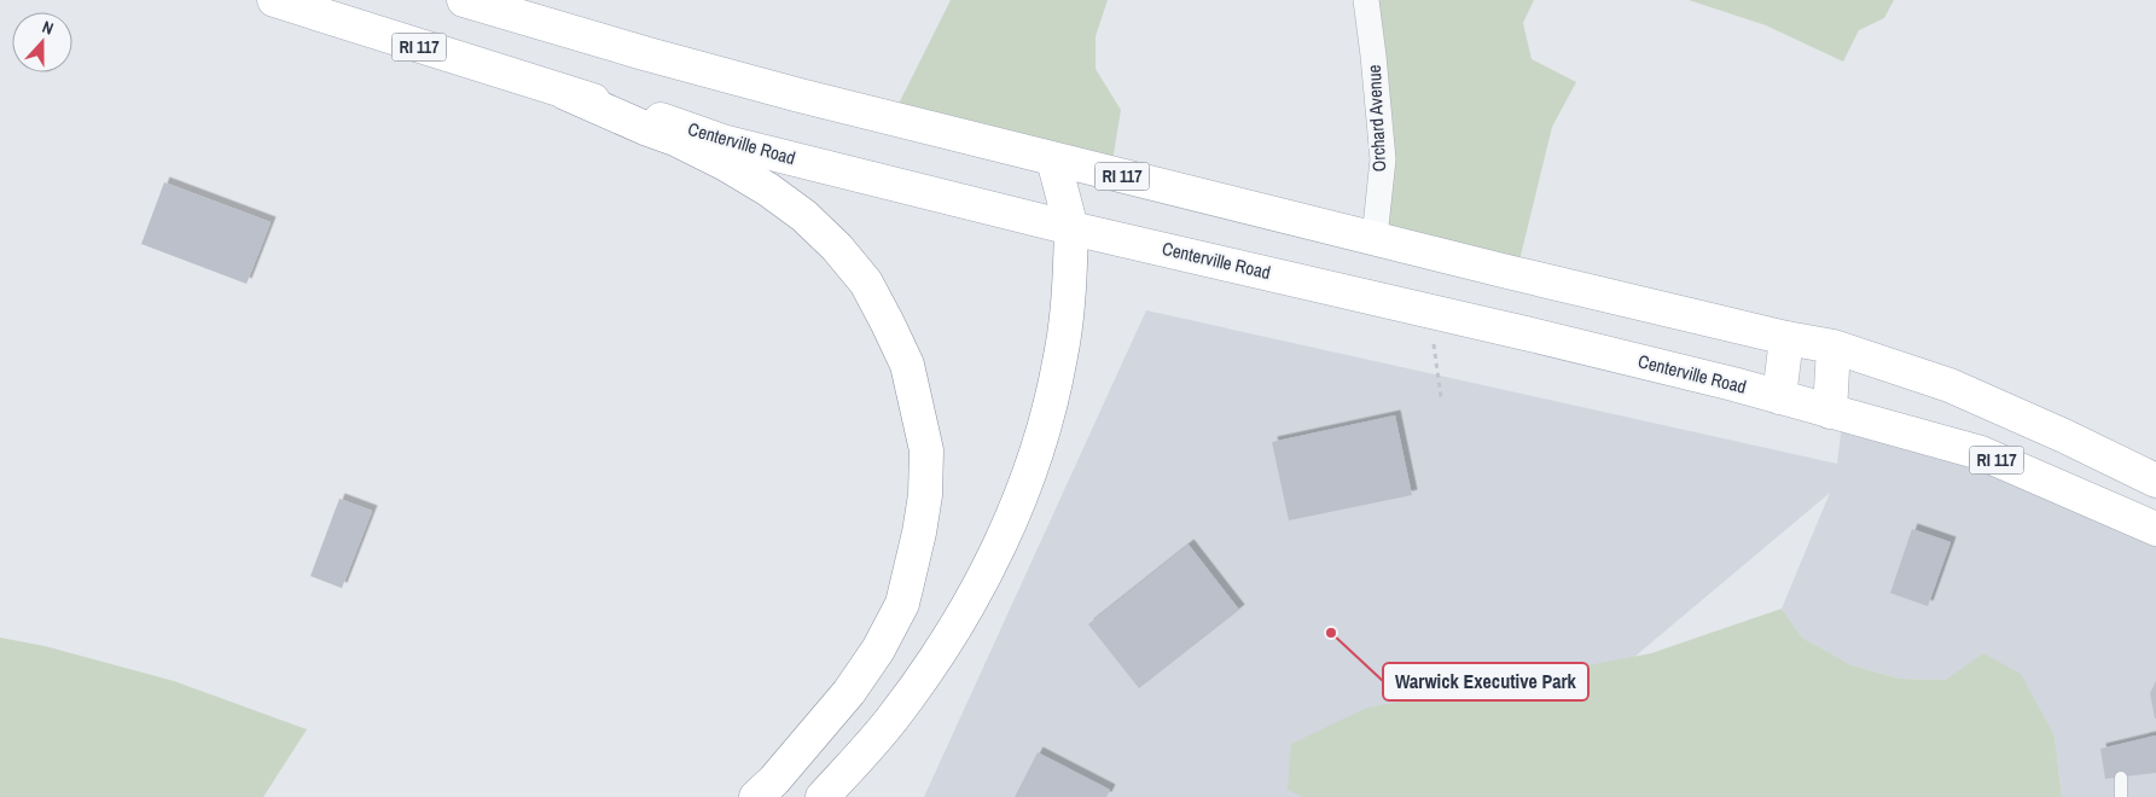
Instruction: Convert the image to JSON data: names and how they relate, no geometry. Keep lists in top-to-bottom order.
{
  "streets": {
    "main road": ["RI 117", "Centerville Road"],
    "street": ["Orchard Avenue"]
  },
  "crossings": [
    ["RI 117", "Orchard Avenue"]
  ],
  "places": ["Warwick Executive Park"],
  "north": "top"
}
